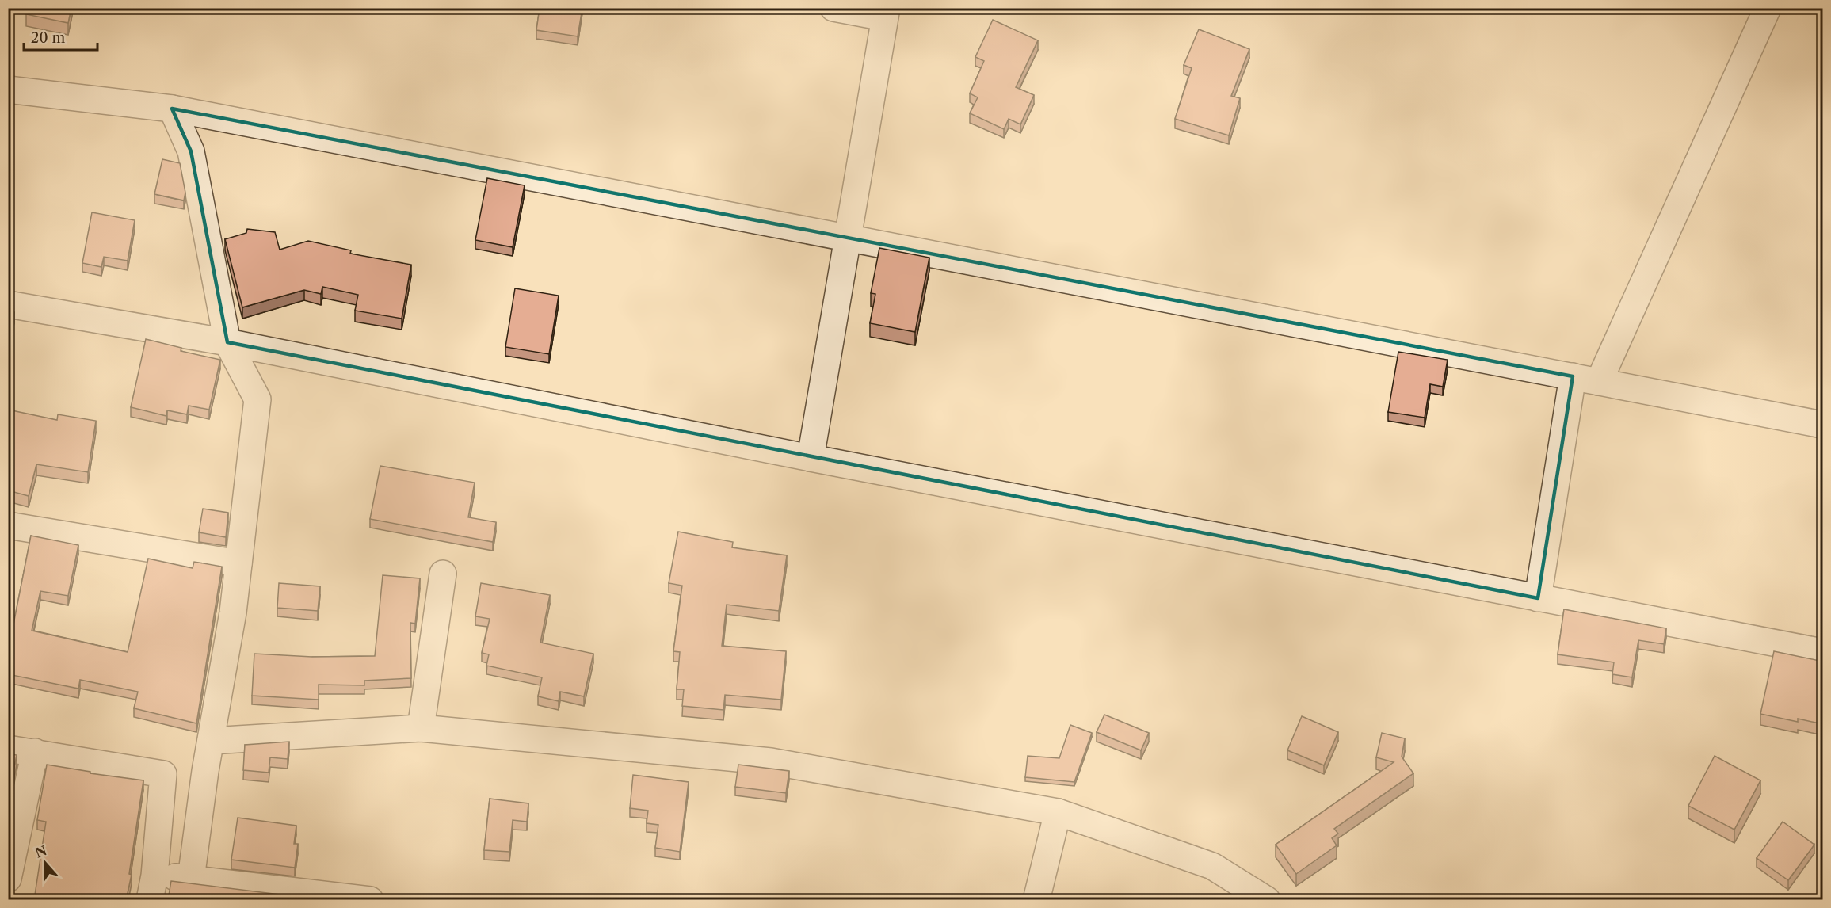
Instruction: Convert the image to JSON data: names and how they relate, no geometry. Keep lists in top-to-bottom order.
{
  "scale_bar": "20 m",
  "north": "top"
}
